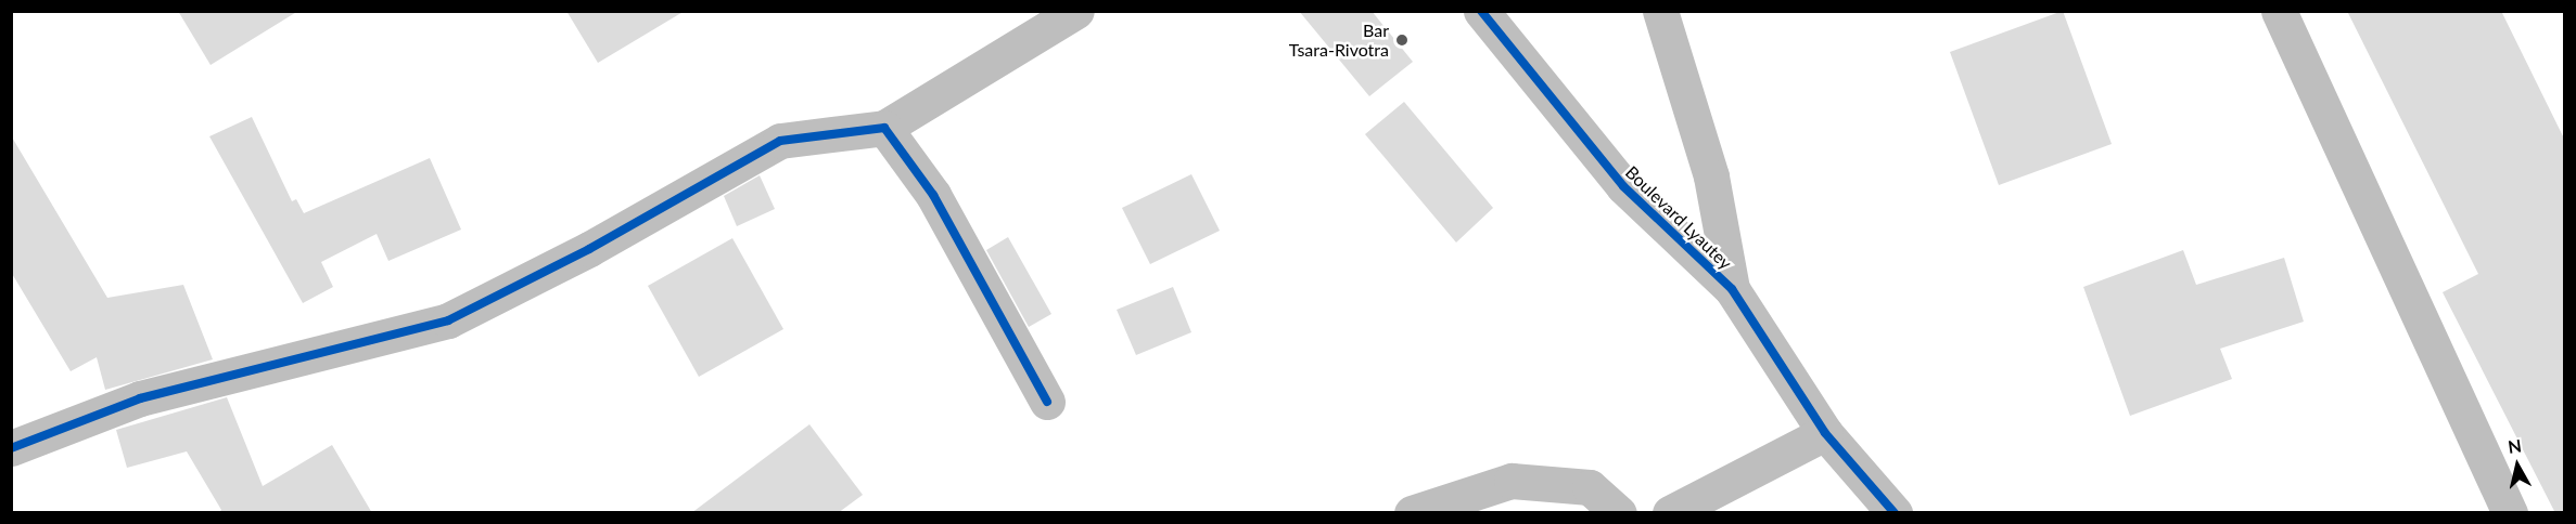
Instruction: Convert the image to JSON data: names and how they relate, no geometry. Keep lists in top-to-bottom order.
{
  "streets": {
    "street": ["Boulevard Lyautey"]
  },
  "places": ["Bar Tsara-Rivotra"],
  "north": "top"
}
